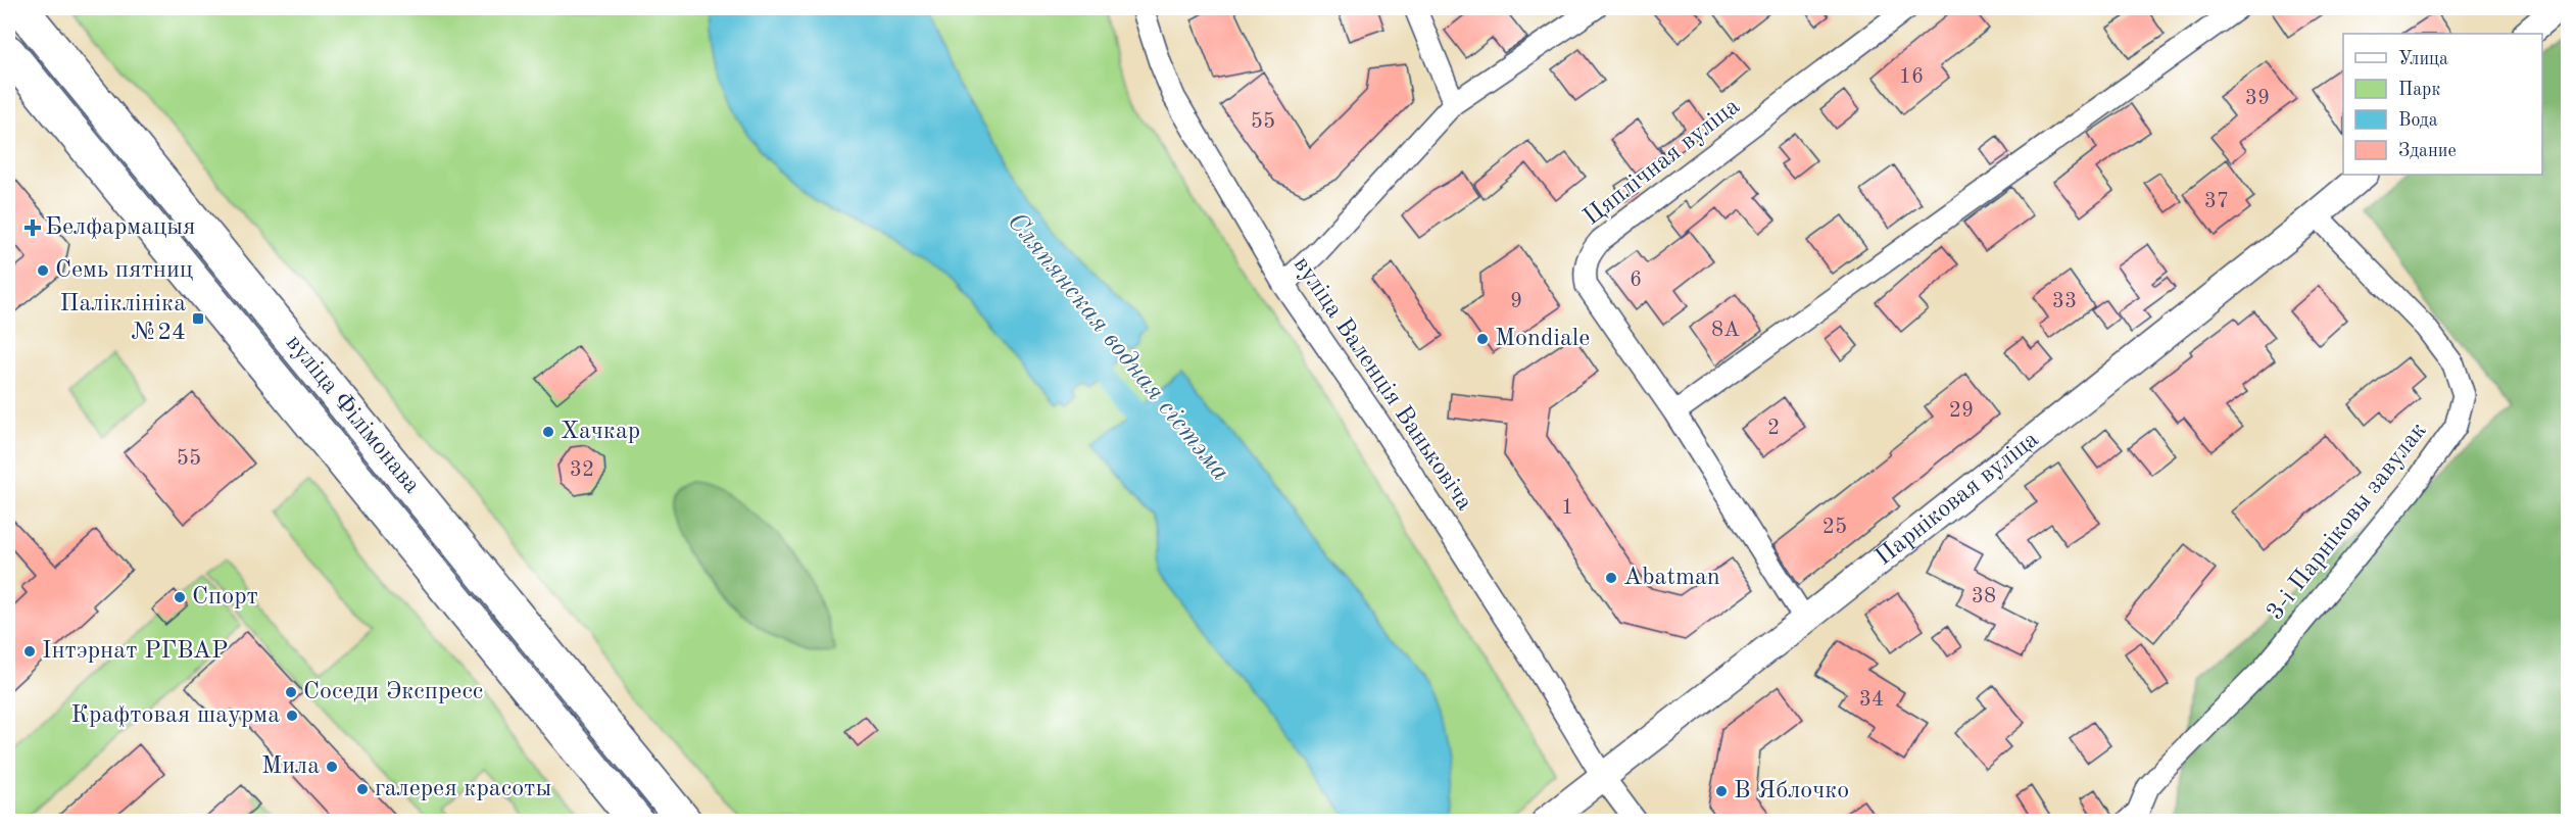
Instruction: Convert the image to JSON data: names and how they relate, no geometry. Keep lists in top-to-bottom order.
{
  "streets": {
    "main road": ["вуліца Філімонава"],
    "street": [
      "Цяплічная вуліца",
      "вуліца Валенція Ваньковіча",
      "Парніковая вуліца",
      "3-і Парніковы завулак"
    ]
  },
  "crossings": [
    ["Цяплічная вуліца", "Парніковая вуліца"],
    ["вуліца Валенція Ваньковіча", "Парніковая вуліца"],
    ["Парніковая вуліца", "3-і Парніковы завулак"]
  ],
  "water": ["Сляпянская водная сістэма"],
  "places": {
    "health": ["Белфармацыя"],
    "other": [
      "Семь пятниц",
      "Mondiale",
      "Хачкар",
      "Abatman",
      "Спорт",
      "Інтэрнат РГВАР",
      "Соседи Экспресс",
      "Крафтовая шаурма",
      "Мила",
      "галерея красоты",
      "В Яблочко"
    ],
    "transit": ["Паліклініка №24"]
  },
  "house_numbers": [
    "16",
    "39",
    "55",
    "37",
    "6",
    "9",
    "33",
    "8А",
    "29",
    "2",
    "55",
    "32",
    "1",
    "25",
    "38",
    "34"
  ],
  "legend": [
    "Улица",
    "Парк",
    "Вода",
    "Здание"
  ]
}
